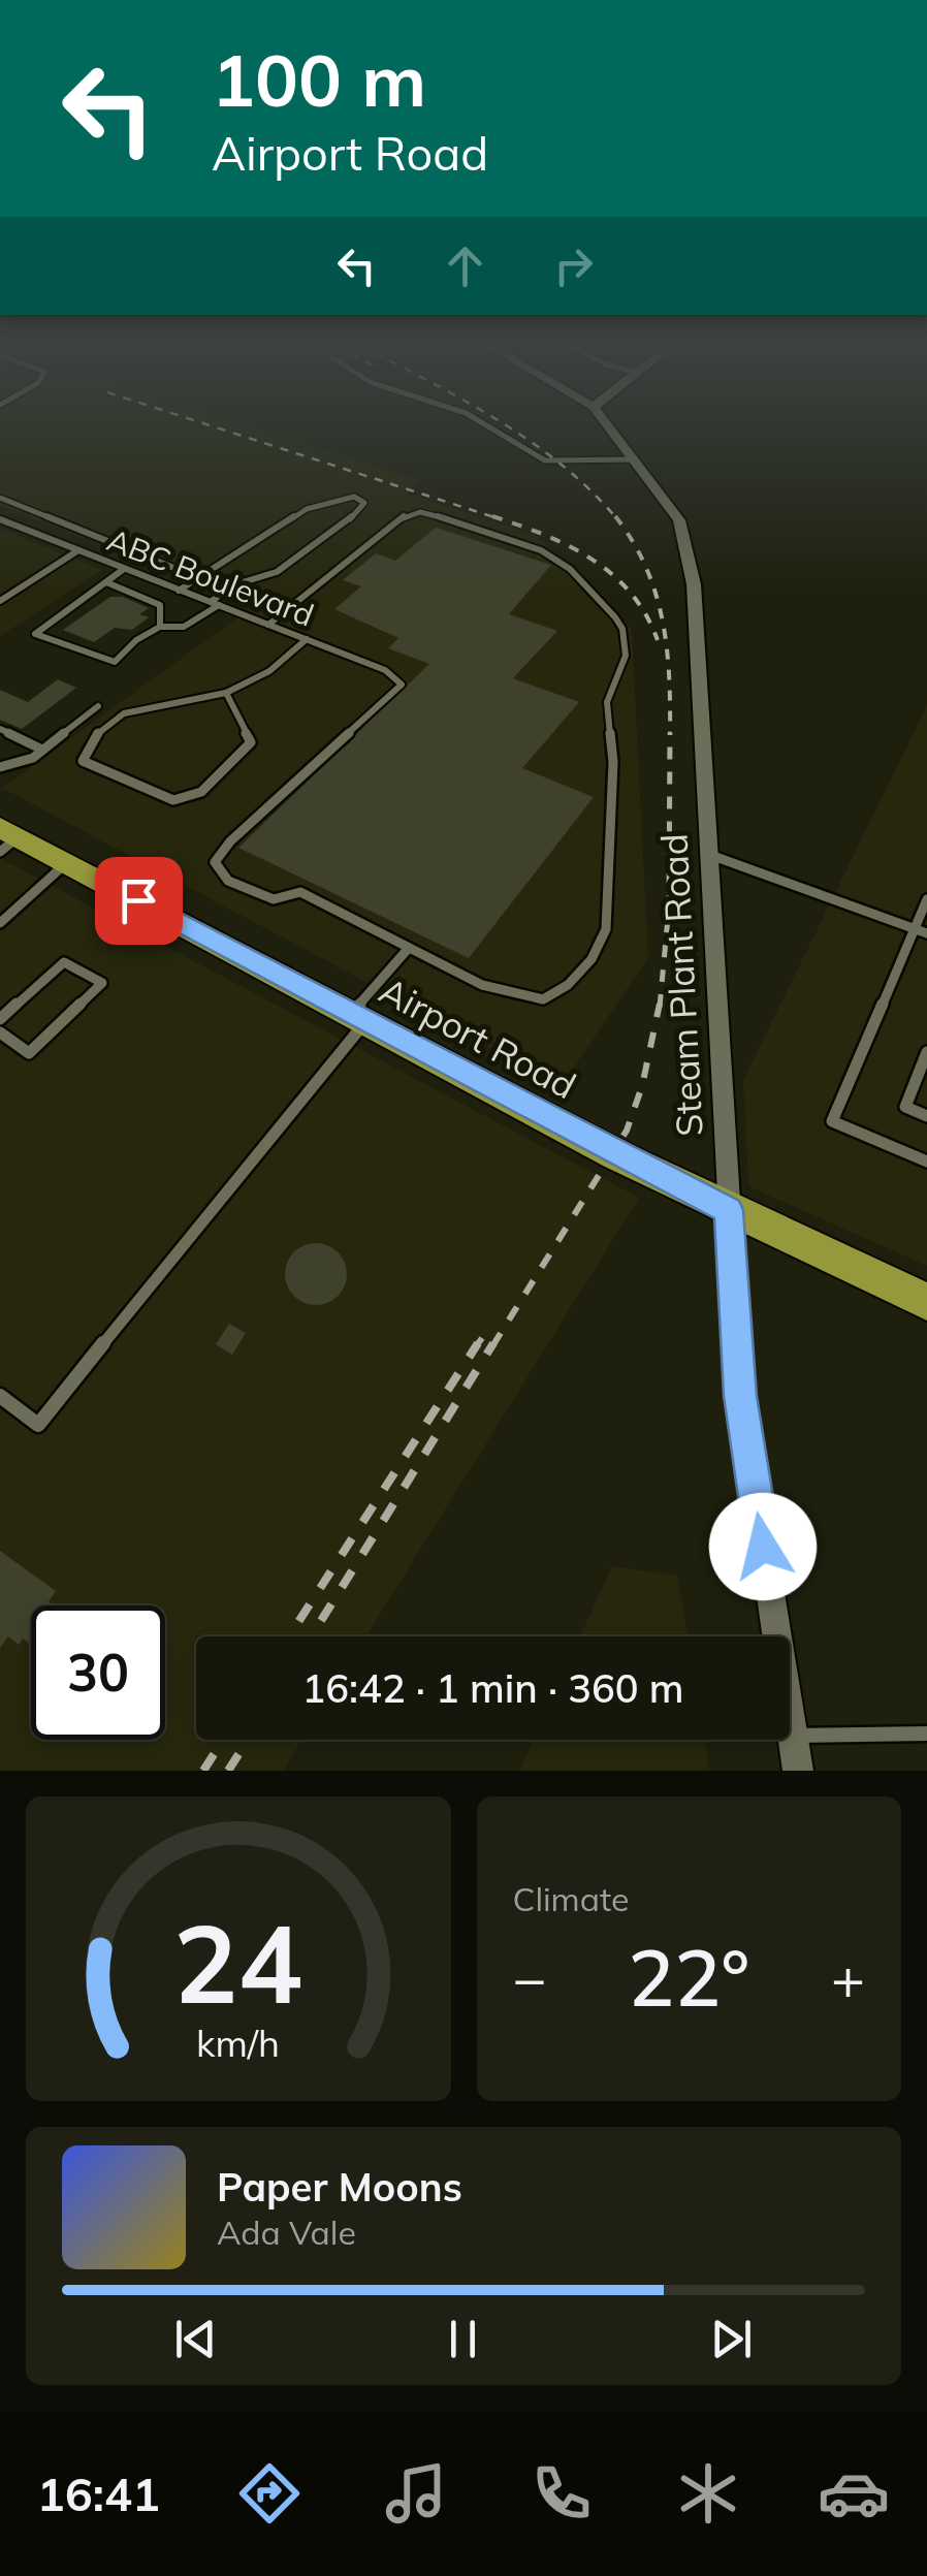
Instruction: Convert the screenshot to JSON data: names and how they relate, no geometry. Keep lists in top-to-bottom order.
{
  "streets": {
    "highway": ["Airport Road"],
    "street": ["Steam Plant Road"],
    "lane": ["ABC Boulevard"]
  },
  "crossings": [
    ["Steam Plant Road", "Airport Road"]
  ],
  "page": {
    "turn": ["100 m", "Airport Road"],
    "limit": "30",
    "trip": "16:42 · 1 min · 360 m",
    "tile": "Climate",
    "heat": ["−", "22°", "+"],
    "song": ["Paper Moons", "Ada Vale"],
    "tabs": "16:41",
    "gauge": ["24", "km/h"]
  }
}
